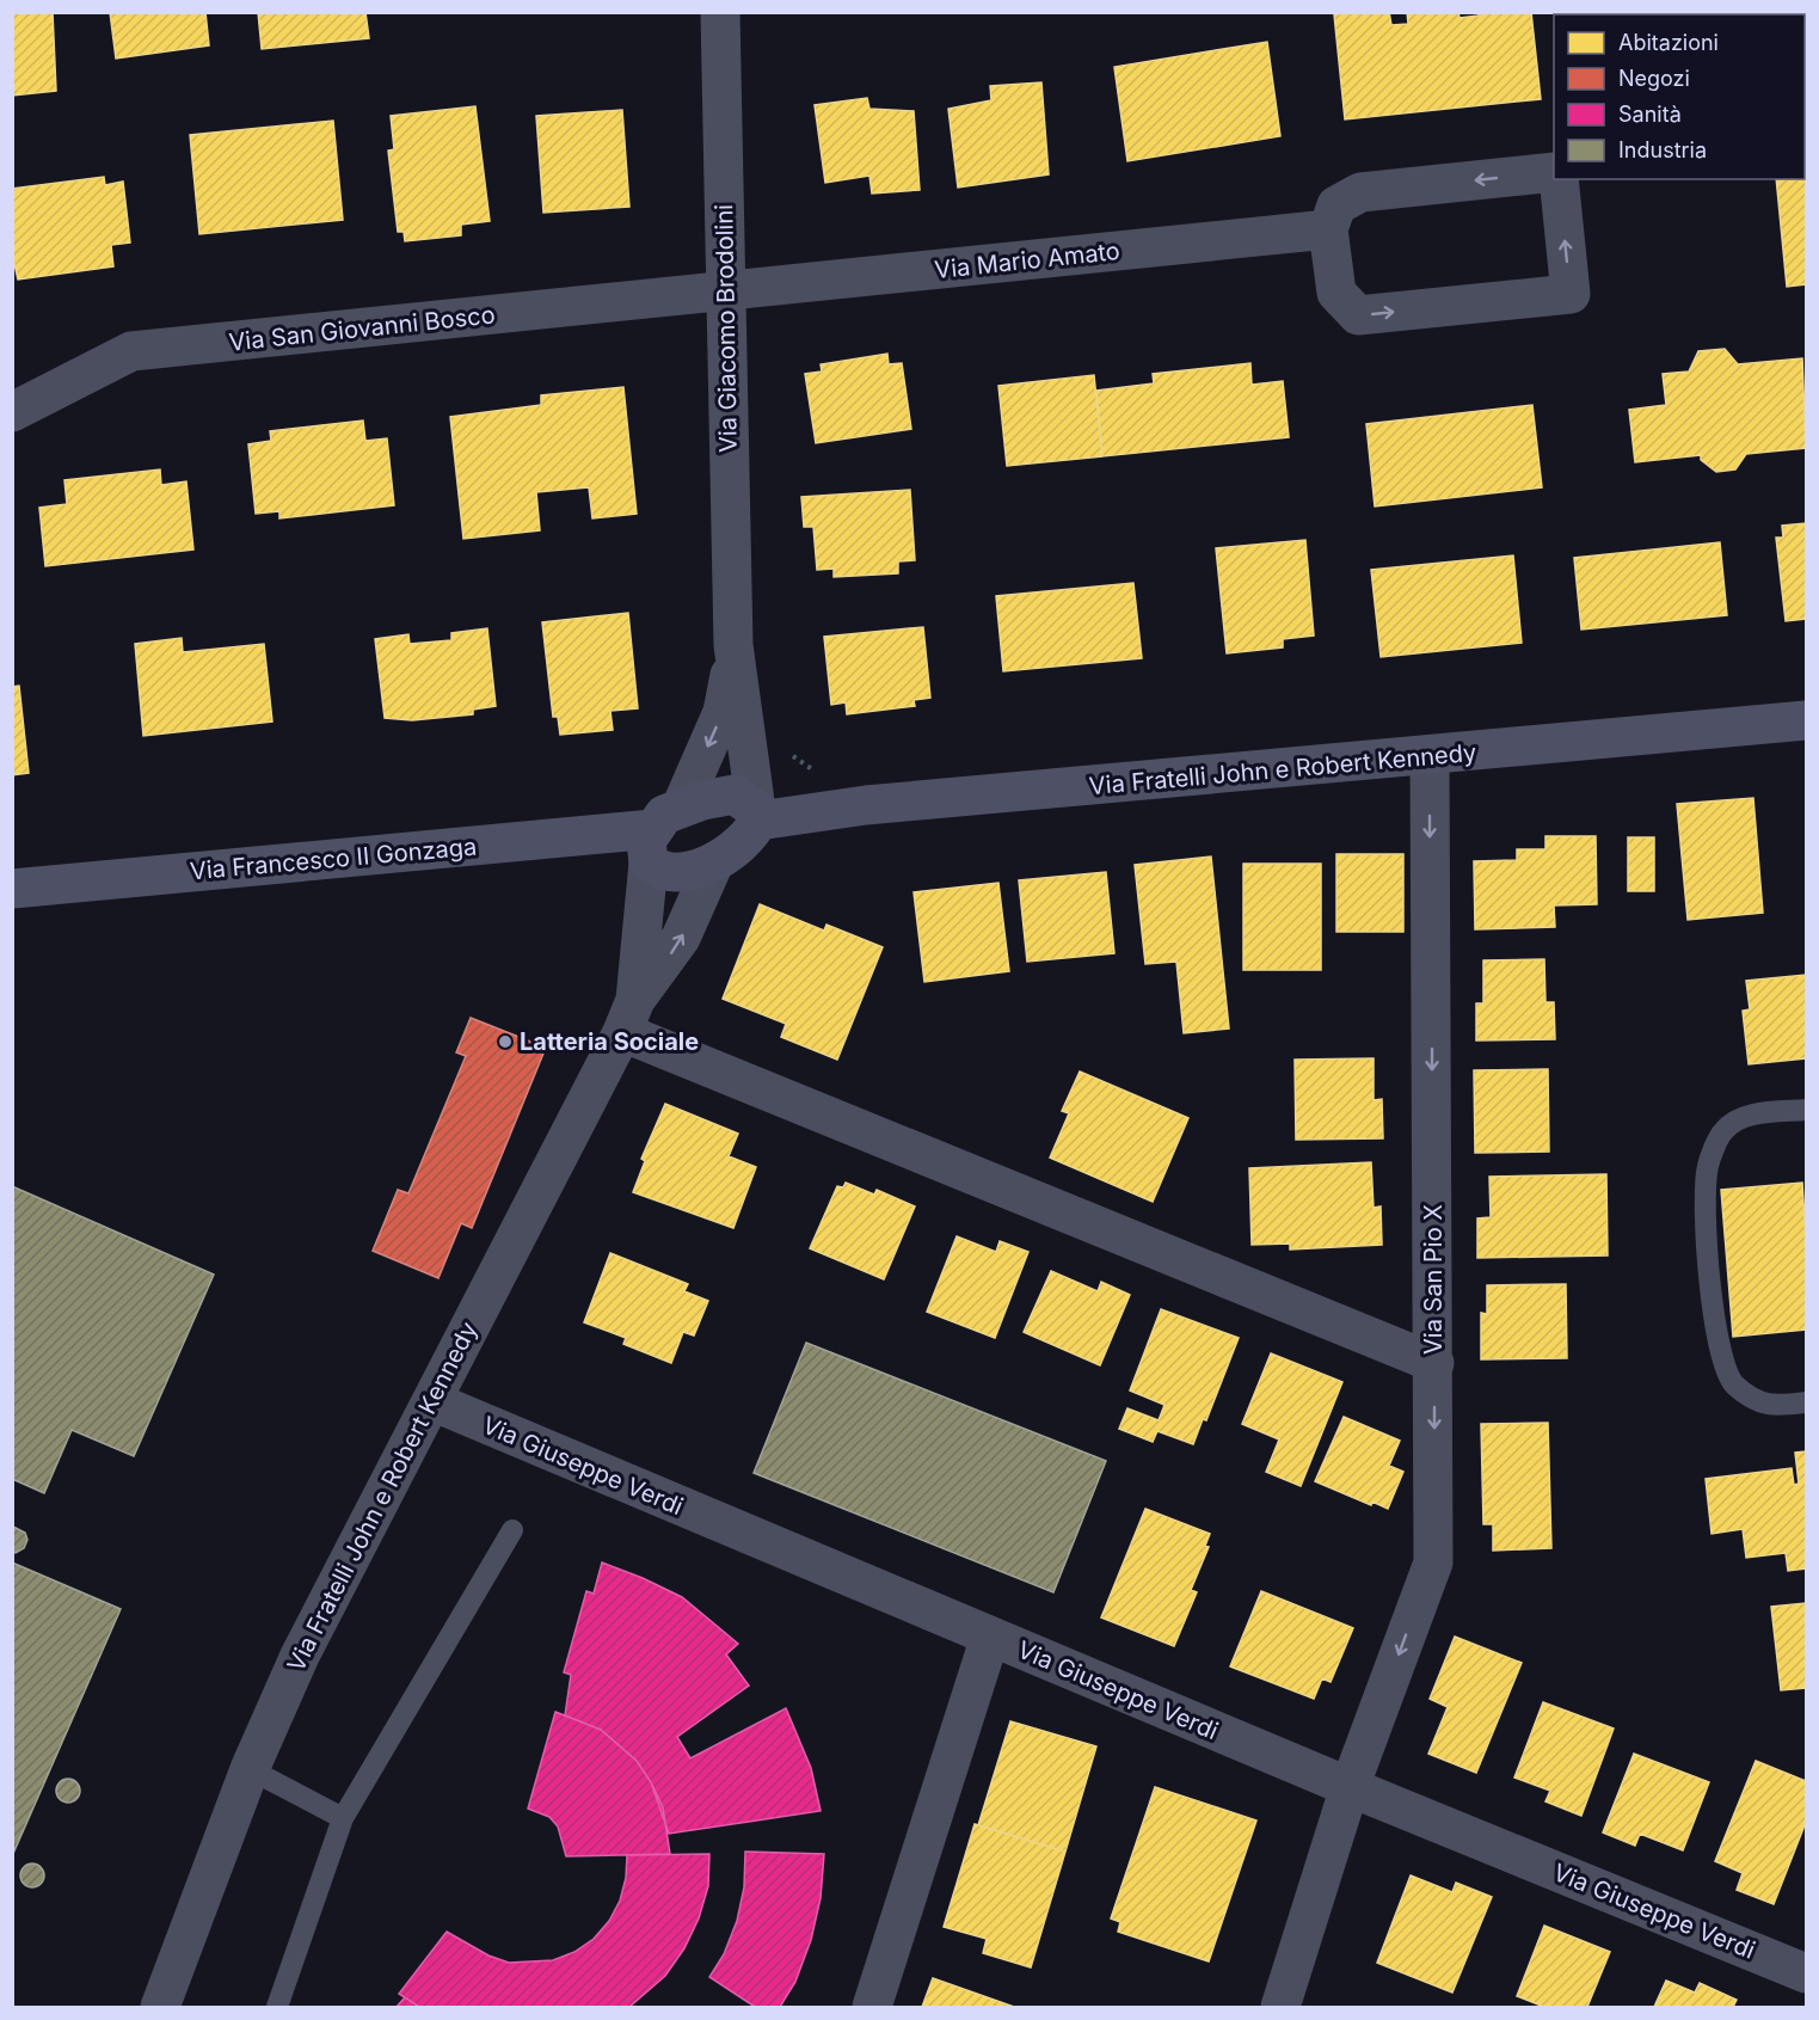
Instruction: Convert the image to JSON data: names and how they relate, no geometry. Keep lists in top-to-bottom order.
{
  "streets": {
    "street": [
      "Via Mario Amato",
      "Via San Giovanni Bosco",
      "Via Giacomo Brodolini",
      "Via Fratelli John e Robert Kennedy",
      "Via Francesco II Gonzaga",
      "Via San Pio X",
      "Via Giuseppe Verdi"
    ]
  },
  "crossings": [
    ["Via Mario Amato", "Via San Giovanni Bosco"],
    ["Via Mario Amato", "Via Giacomo Brodolini"],
    ["Via San Giovanni Bosco", "Via Giacomo Brodolini"],
    ["Via Giacomo Brodolini", "Via Fratelli John e Robert Kennedy"],
    ["Via Fratelli John e Robert Kennedy", "Via Francesco II Gonzaga"],
    ["Via Fratelli John e Robert Kennedy", "Via San Pio X"],
    ["Via Fratelli John e Robert Kennedy", "Via Giuseppe Verdi"],
    ["Via San Pio X", "Via Giuseppe Verdi"]
  ],
  "one_way": ["Via San Pio X"],
  "places": ["Latteria Sociale"],
  "legend": [
    "Abitazioni",
    "Negozi",
    "Sanità",
    "Industria"
  ]
}
